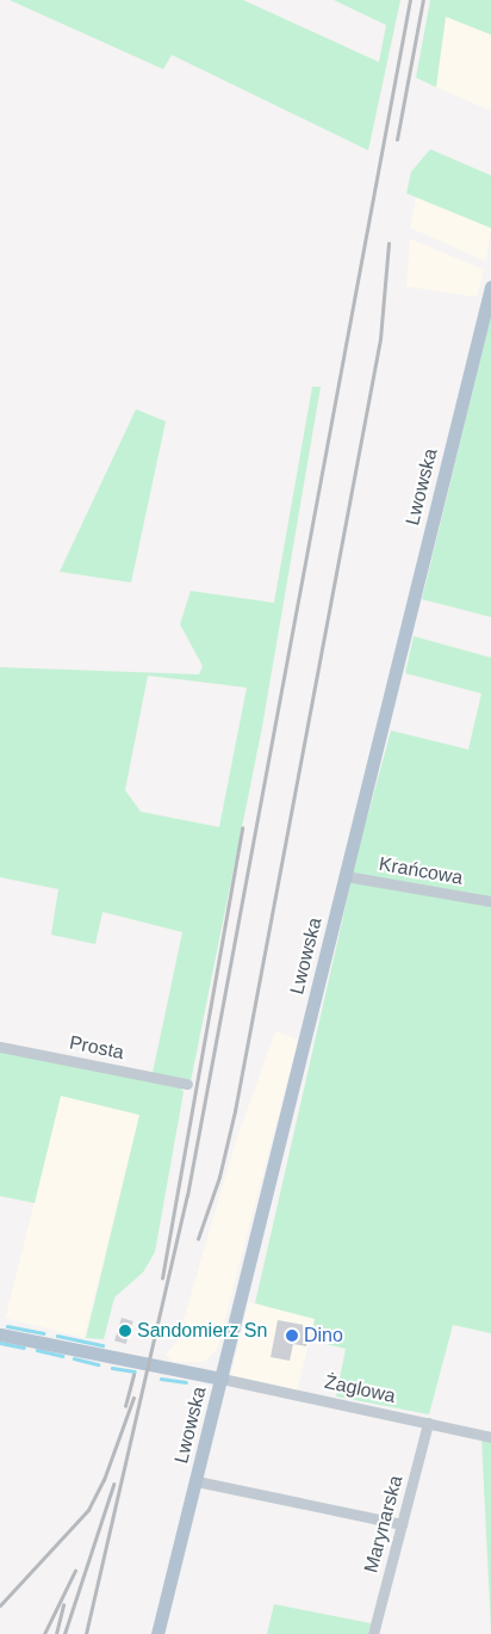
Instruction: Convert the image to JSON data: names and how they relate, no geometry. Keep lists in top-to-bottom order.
{
  "streets": {
    "main road": ["Lwowska"],
    "street": [
      "Krańcowa",
      "Prosta",
      "Żaglowa",
      "Marynarska"
    ]
  },
  "crossings": [
    ["Lwowska", "Krańcowa"],
    ["Lwowska", "Żaglowa"],
    ["Żaglowa", "Marynarska"]
  ],
  "places": ["Sandomierz Sn", "Dino"]
}
